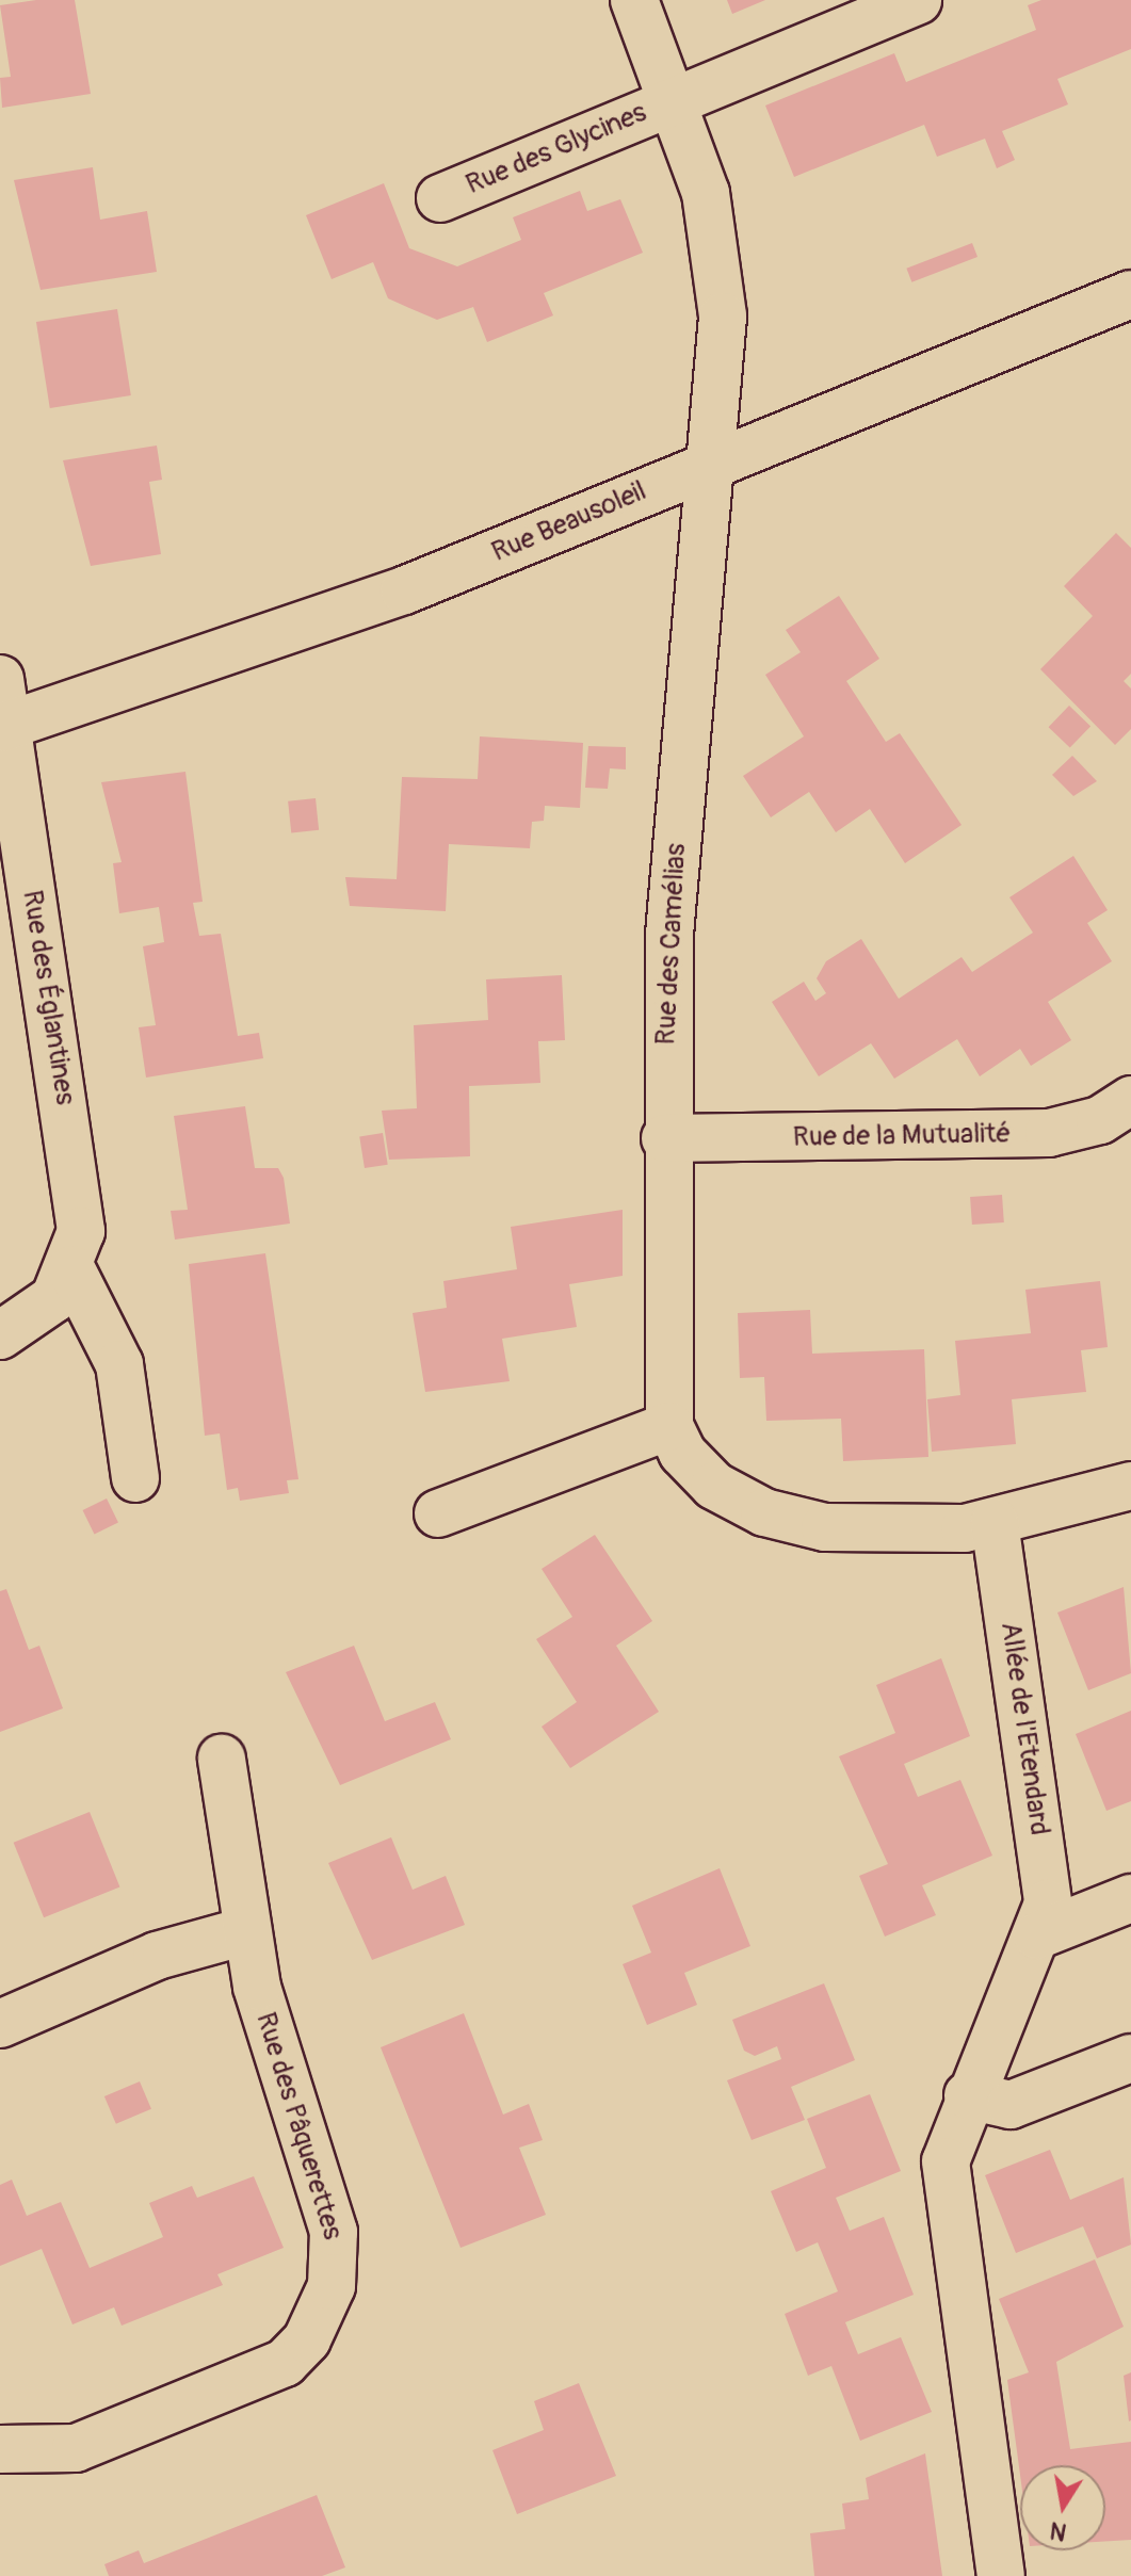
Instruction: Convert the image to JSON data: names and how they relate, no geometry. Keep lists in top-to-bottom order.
{
  "streets": {
    "street": [
      "Rue des Glycines",
      "Rue Beausoleil",
      "Rue des Camélias",
      "Rue des Églantines",
      "Rue de la Mutualité",
      "Allée de l'Etendard",
      "Rue des Pâquerettes"
    ]
  },
  "crossings": [
    ["Rue des Glycines", "Rue Beausoleil"],
    ["Rue des Glycines", "Rue des Camélias"],
    ["Rue Beausoleil", "Rue des Camélias"],
    ["Rue Beausoleil", "Rue des Églantines"],
    ["Rue des Camélias", "Rue de la Mutualité"]
  ],
  "north": "bottom"
}
